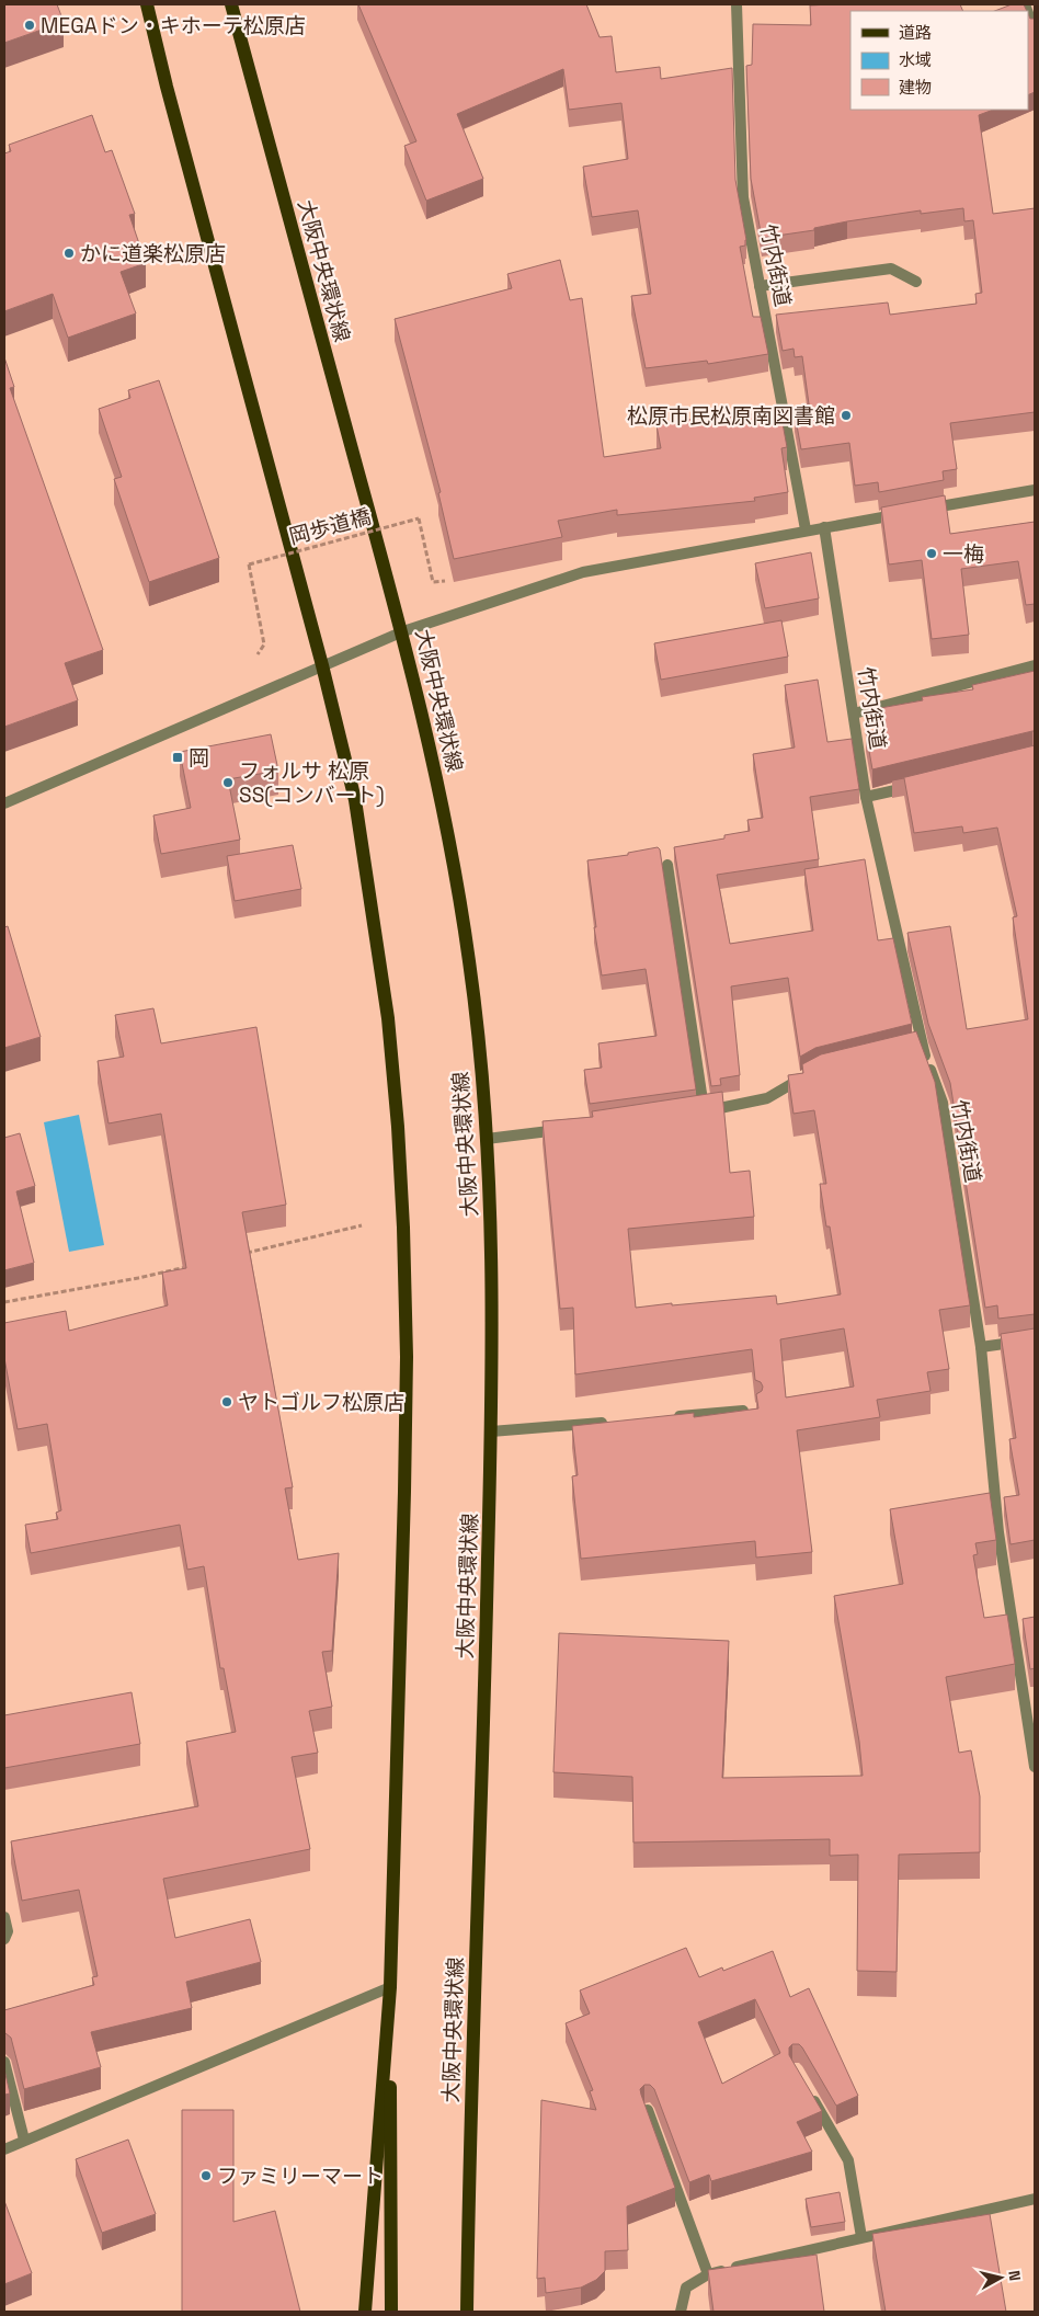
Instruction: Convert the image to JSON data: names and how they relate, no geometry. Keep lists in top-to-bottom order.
{
  "streets": {
    "main road": ["大阪中央環状線"],
    "street": ["竹内街道"],
    "path": ["岡歩道橋"]
  },
  "places": {
    "other": [
      "MEGAドン・キホーテ松原店",
      "かに道楽松原店",
      "松原市民松原南図書館",
      "一梅",
      "フォルサ 松原 SS(コンバート)",
      "ヤトゴルフ松原店",
      "ファミリーマート"
    ],
    "transit": ["岡"]
  },
  "legend": ["道路", "水域", "建物"],
  "north": "right"
}
